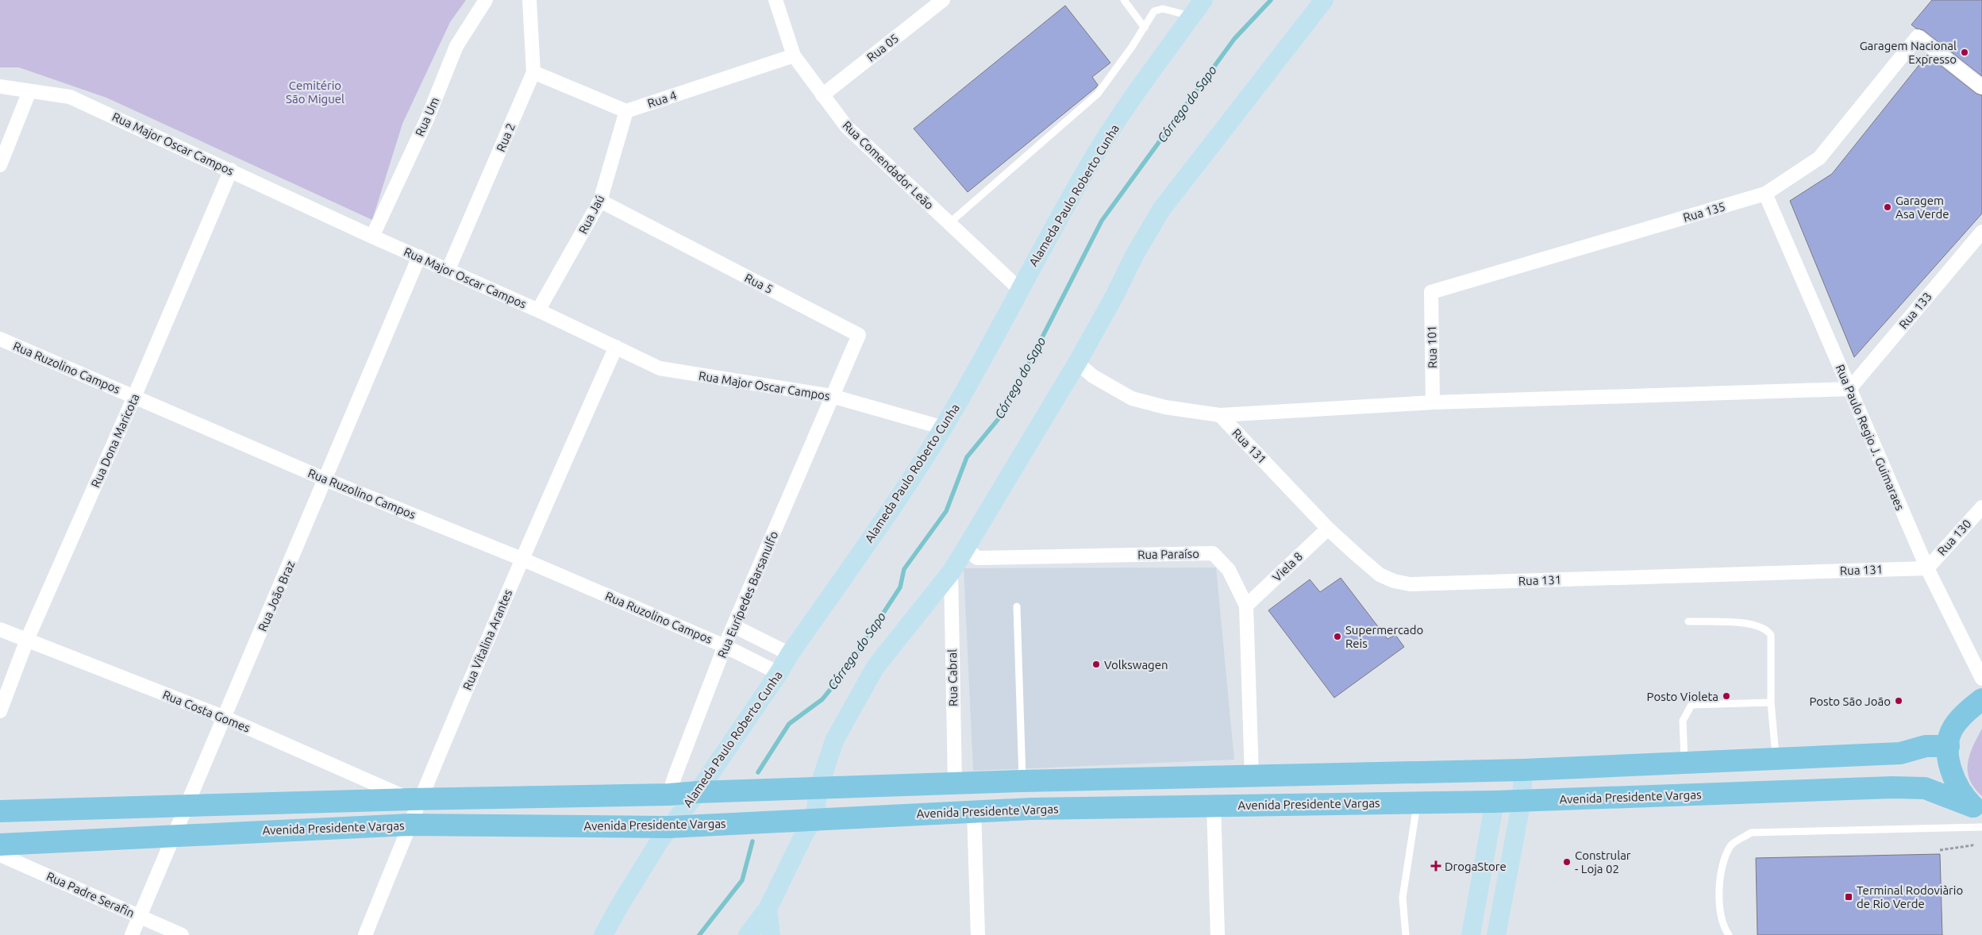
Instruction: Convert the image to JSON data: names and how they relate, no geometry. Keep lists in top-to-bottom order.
{
  "streets": {
    "main road": ["Avenida Presidente Vargas"],
    "street": [
      "Rua 05",
      "Rua 4",
      "Rua Um",
      "Rua 2",
      "Rua Major Oscar Campos",
      "Rua Comendador Leão",
      "Alameda Paulo Roberto Cunha",
      "Rua 135",
      "Rua Jaú",
      "Rua 5",
      "Rua 133",
      "Rua 101",
      "Rua Ruzolino Campos",
      "Rua Paulo Regio J. Guimaraes",
      "Rua Dona Maricota",
      "Rua 131",
      "Rua 130",
      "Rua Paraíso",
      "Viela 8",
      "Rua Eurípedes Barsanulfo",
      "Rua João Braz",
      "Rua Vitalina Arantes",
      "Rua Cabral",
      "Rua Costa Gomes",
      "Rua Padre Serafin"
    ]
  },
  "crossings": [
    ["Rua 05", "Rua Comendador Leão"],
    ["Rua 4", "Rua Comendador Leão"],
    ["Rua 4", "Rua Jaú"],
    ["Rua Um", "Rua Major Oscar Campos"],
    ["Rua 2", "Rua Major Oscar Campos"],
    ["Rua Major Oscar Campos", "Alameda Paulo Roberto Cunha"],
    ["Rua Major Oscar Campos", "Rua Jaú"],
    ["Rua Major Oscar Campos", "Rua 5"],
    ["Rua Major Oscar Campos", "Rua Dona Maricota"],
    ["Rua Major Oscar Campos", "Rua Eurípedes Barsanulfo"],
    ["Rua Major Oscar Campos", "Rua João Braz"],
    ["Rua Major Oscar Campos", "Rua Vitalina Arantes"],
    ["Rua Comendador Leão", "Alameda Paulo Roberto Cunha"],
    ["Alameda Paulo Roberto Cunha", "Rua Ruzolino Campos"],
    ["Alameda Paulo Roberto Cunha", "Avenida Presidente Vargas"],
    ["Rua 135", "Rua 101"],
    ["Rua 135", "Rua Paulo Regio J. Guimaraes"],
    ["Rua Jaú", "Rua 5"],
    ["Rua 5", "Rua Eurípedes Barsanulfo"],
    ["Rua 133", "Rua Paulo Regio J. Guimaraes"],
    ["Rua 133", "Rua 131"],
    ["Rua 101", "Rua 131"],
    ["Rua Ruzolino Campos", "Rua Dona Maricota"],
    ["Rua Ruzolino Campos", "Rua Eurípedes Barsanulfo"],
    ["Rua Ruzolino Campos", "Rua João Braz"],
    ["Rua Ruzolino Campos", "Rua Vitalina Arantes"],
    ["Rua Paulo Regio J. Guimaraes", "Rua 131"],
    ["Rua Paulo Regio J. Guimaraes", "Rua 130"],
    ["Rua Dona Maricota", "Rua Costa Gomes"],
    ["Rua 131", "Rua 130"],
    ["Rua 131", "Viela 8"],
    ["Rua Paraíso", "Viela 8"],
    ["Rua João Braz", "Rua Costa Gomes"],
    ["Rua João Braz", "Avenida Presidente Vargas"],
    ["Rua João Braz", "Rua Padre Serafin"],
    ["Rua Vitalina Arantes", "Rua Costa Gomes"],
    ["Rua Vitalina Arantes", "Avenida Presidente Vargas"]
  ],
  "water": ["Córrego do Sapo"],
  "parks": ["Cemitério São Miguel"],
  "places": {
    "other": [
      "Garagem Nacional Expresso",
      "Garagem Asa Verde",
      "Supermercado Reis",
      "Volkswagen",
      "Posto Violeta",
      "Posto São João",
      "Constrular - Loja 02"
    ],
    "health": ["DrogaStore"],
    "transit": ["Terminal Rodoviàrio de Rio Verde"]
  }
}
